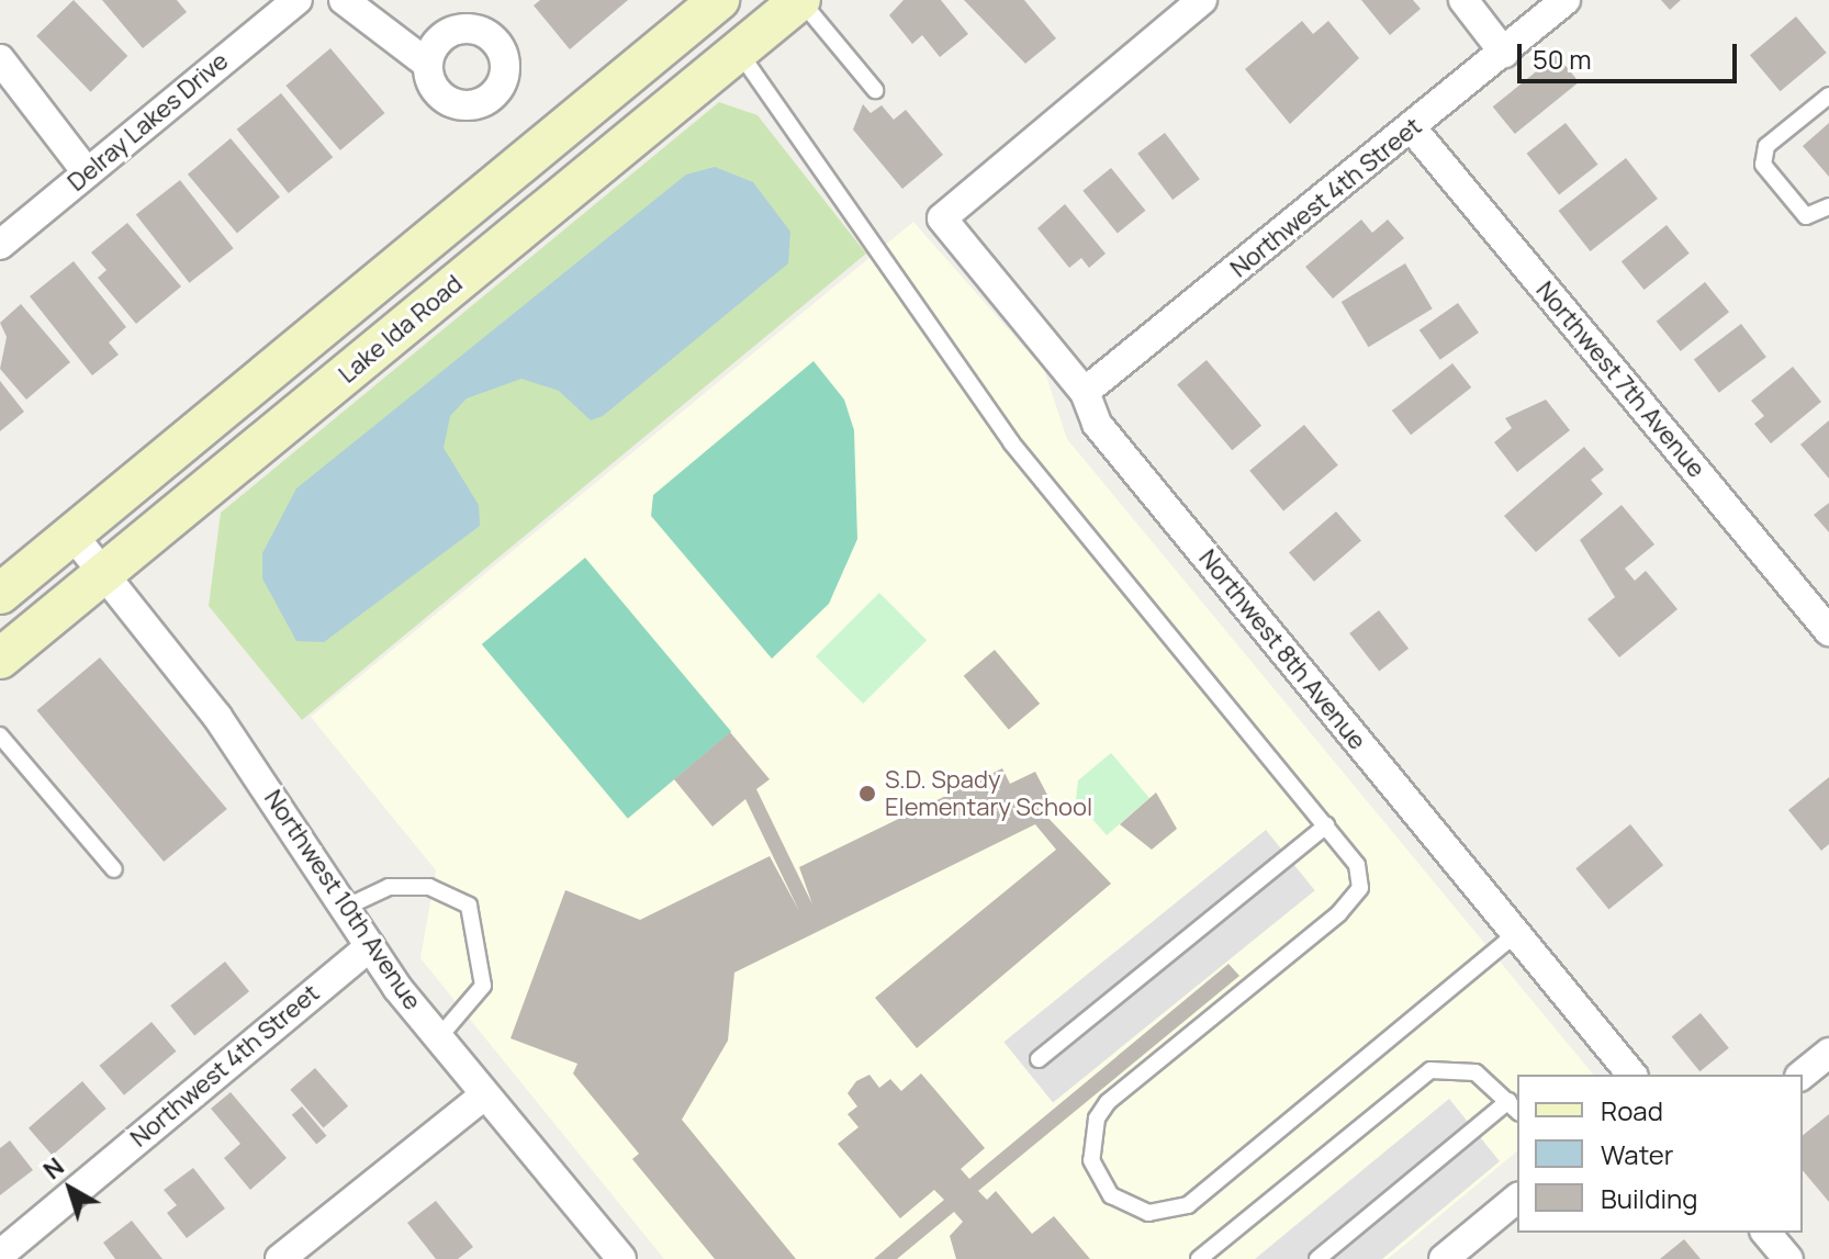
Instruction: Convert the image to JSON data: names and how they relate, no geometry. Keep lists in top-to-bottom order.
{
  "streets": {
    "street": [
      "Delray Lakes Drive",
      "Northwest 4th Street",
      "Lake Ida Road",
      "Northwest 7th Avenue",
      "Northwest 8th Avenue",
      "Northwest 10th Avenue"
    ]
  },
  "crossings": [
    ["Northwest 4th Street", "Northwest 7th Avenue"],
    ["Northwest 4th Street", "Northwest 8th Avenue"],
    ["Northwest 4th Street", "Northwest 10th Avenue"],
    ["Lake Ida Road", "Northwest 10th Avenue"]
  ],
  "places": ["S.D. Spady Elementary School"],
  "legend": ["Road", "Water", "Building"],
  "scale_bar": "50 m",
  "north": "top left"
}
